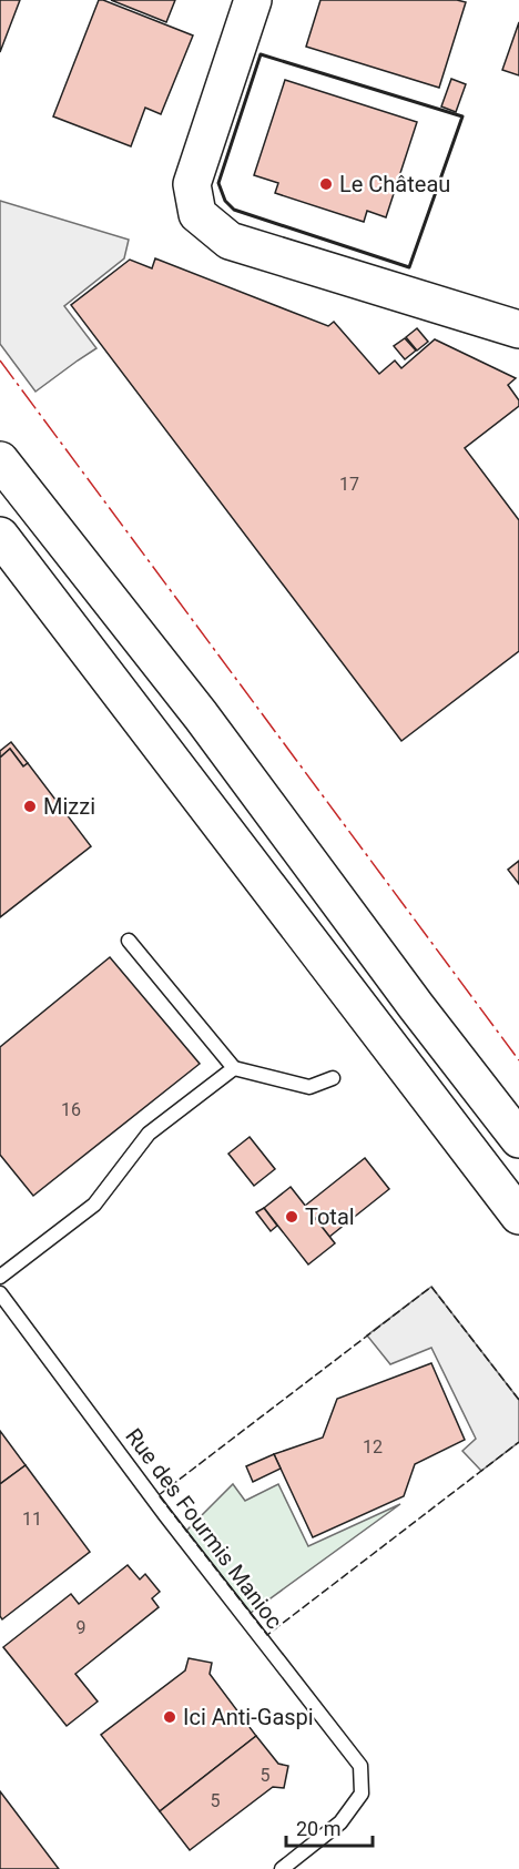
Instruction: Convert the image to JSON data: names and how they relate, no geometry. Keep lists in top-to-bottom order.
{
  "streets": {
    "lane": ["Rue des Fourmis Manioc"]
  },
  "places": [
    "Le Château",
    "Mizzi",
    "Total",
    "Ici Anti-Gaspi"
  ],
  "house_numbers": [
    "17",
    "16",
    "12",
    "11",
    "9",
    "5",
    "5"
  ],
  "scale_bar": "20 m"
}
